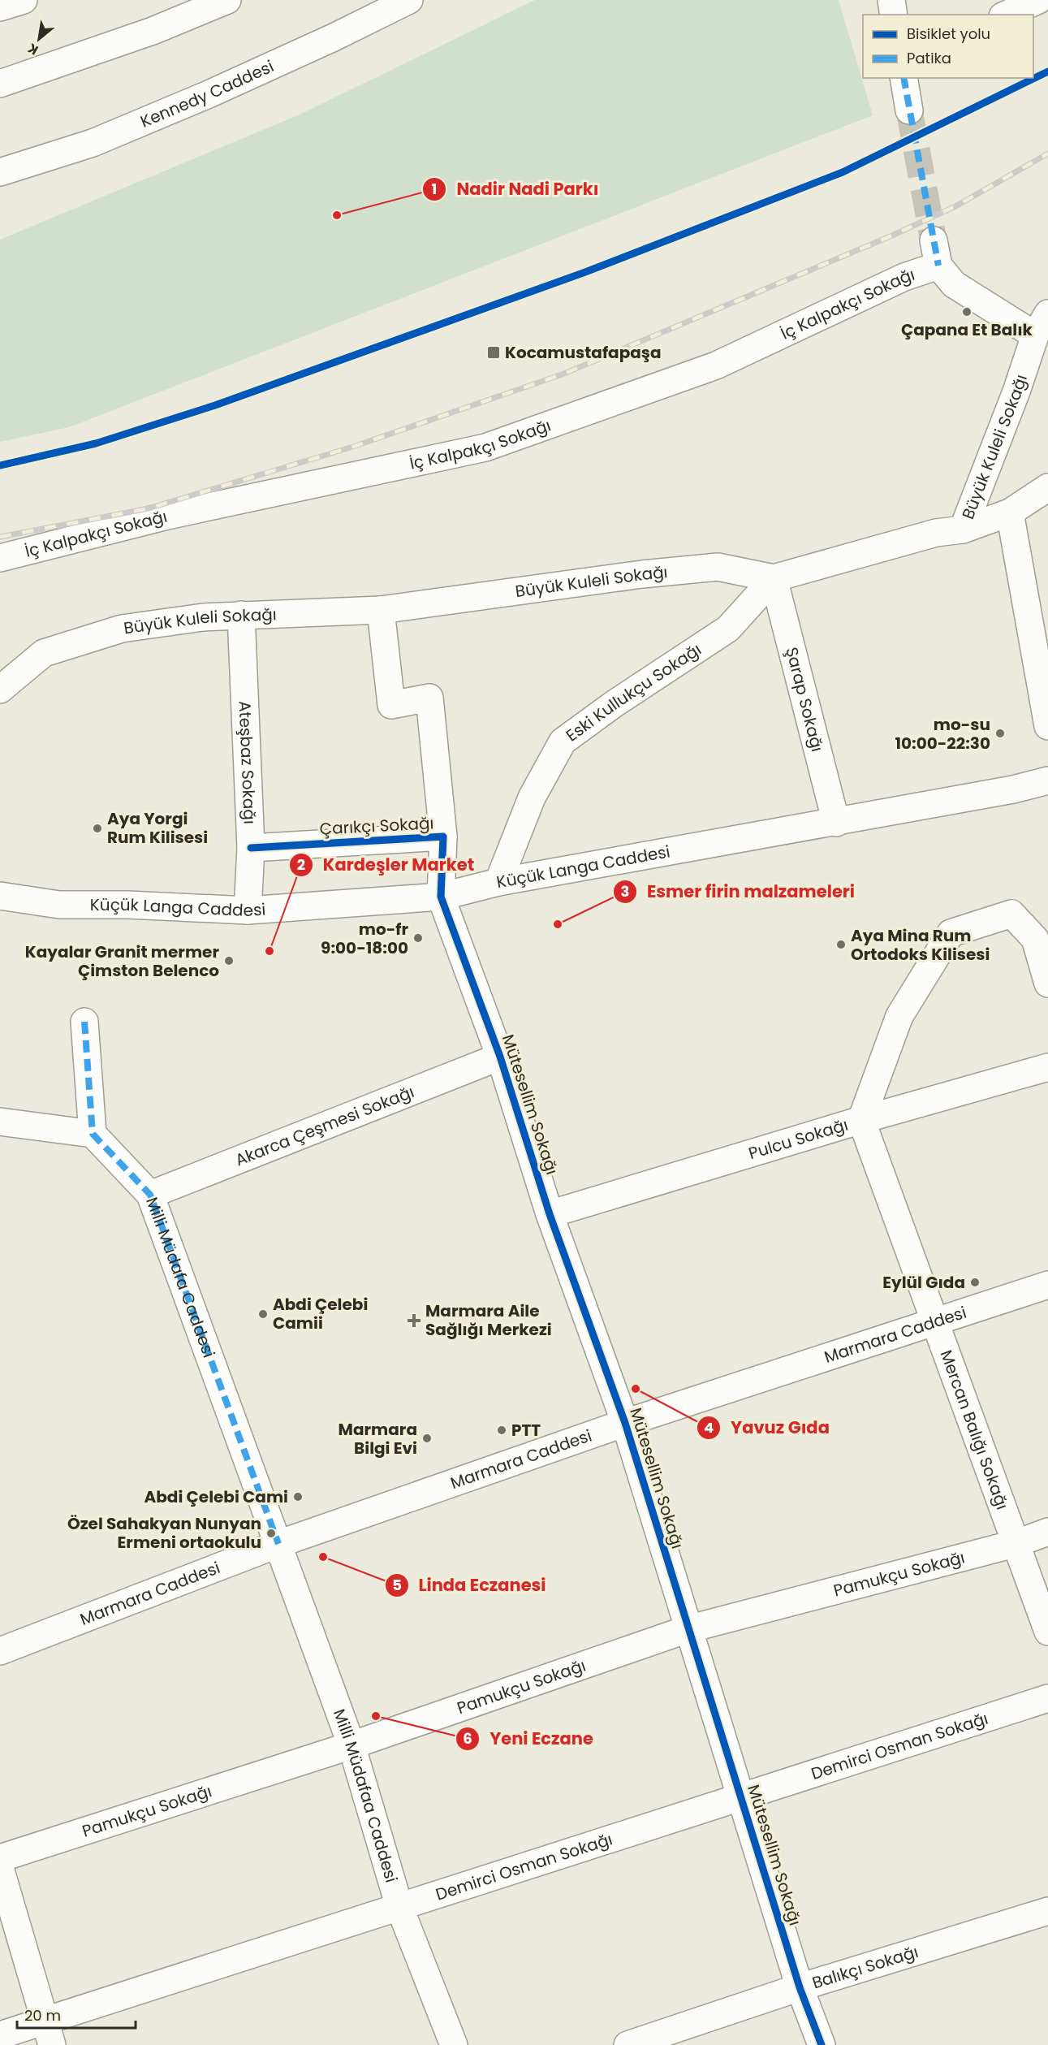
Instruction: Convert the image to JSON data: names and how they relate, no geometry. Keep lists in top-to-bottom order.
{
  "streets": {
    "main road": [
      "Kennedy Caddesi",
      "İç Kalpakçı Sokağı",
      "Büyük Kuleli Sokağı",
      "Eski Kullukçu Sokağı",
      "Şarap Sokağı",
      "Ateşbaz Sokağı",
      "Çarıkçı Sokağı",
      "Küçük Langa Caddesi",
      "Mütesellim Sokağı",
      "Akarca Çeşmesi Sokağı",
      "Pulcu Sokağı",
      "Milli Müdafa Caddesi",
      "Marmara Caddesi",
      "Mercan Balığı Sokağı",
      "Pamukçu Sokağı",
      "Demirci Osman Sokağı",
      "Milli Müdafaa Caddesi",
      "Balıkçı Sokağı"
    ]
  },
  "crossings": [
    ["İç Kalpakçı Sokağı", "Büyük Kuleli Sokağı"],
    ["Büyük Kuleli Sokağı", "Eski Kullukçu Sokağı"],
    ["Büyük Kuleli Sokağı", "Şarap Sokağı"],
    ["Büyük Kuleli Sokağı", "Ateşbaz Sokağı"],
    ["Eski Kullukçu Sokağı", "Şarap Sokağı"],
    ["Eski Kullukçu Sokağı", "Küçük Langa Caddesi"],
    ["Şarap Sokağı", "Küçük Langa Caddesi"],
    ["Ateşbaz Sokağı", "Çarıkçı Sokağı"],
    ["Ateşbaz Sokağı", "Küçük Langa Caddesi"],
    ["Çarıkçı Sokağı", "Küçük Langa Caddesi"],
    ["Çarıkçı Sokağı", "Mütesellim Sokağı"],
    ["Küçük Langa Caddesi", "Mütesellim Sokağı"],
    ["Mütesellim Sokağı", "Akarca Çeşmesi Sokağı"],
    ["Mütesellim Sokağı", "Pulcu Sokağı"],
    ["Mütesellim Sokağı", "Marmara Caddesi"],
    ["Mütesellim Sokağı", "Pamukçu Sokağı"],
    ["Mütesellim Sokağı", "Demirci Osman Sokağı"],
    ["Mütesellim Sokağı", "Balıkçı Sokağı"],
    ["Akarca Çeşmesi Sokağı", "Milli Müdafa Caddesi"],
    ["Pulcu Sokağı", "Mercan Balığı Sokağı"],
    ["Milli Müdafa Caddesi", "Marmara Caddesi"],
    ["Milli Müdafa Caddesi", "Milli Müdafaa Caddesi"],
    ["Marmara Caddesi", "Mercan Balığı Sokağı"],
    ["Marmara Caddesi", "Milli Müdafaa Caddesi"],
    ["Mercan Balığı Sokağı", "Pamukçu Sokağı"],
    ["Pamukçu Sokağı", "Milli Müdafaa Caddesi"],
    ["Demirci Osman Sokağı", "Milli Müdafaa Caddesi"]
  ],
  "places": {
    "other": [
      "Nadir Nadi Parkı",
      "Çapana Et Balık",
      "mo-su 10:00-22:30",
      "Aya Yorgi Rum Kilisesi",
      "Esmer firin malzameleri",
      "mo-fr 9:00-18:00",
      "Aya Mina Rum Ortodoks Kilisesi",
      "Kardeşler Market",
      "Kayalar Granit mermer Çimston Belenco",
      "Eylül Gıda",
      "Abdi Çelebi Camii",
      "Yavuz Gıda",
      "PTT",
      "Marmara Bilgi Evi",
      "Abdi Çelebi Cami",
      "Özel Sahakyan Nunyan Ermeni ortaokulu",
      "Linda Eczanesi",
      "Yeni Eczane"
    ],
    "transit": ["Kocamustafapaşa"],
    "health": ["Marmara Aile Sağlığı Merkezi"]
  },
  "legend": ["Bisiklet yolu", "Patika"],
  "scale_bar": "20 m",
  "north": "bottom left"
}
